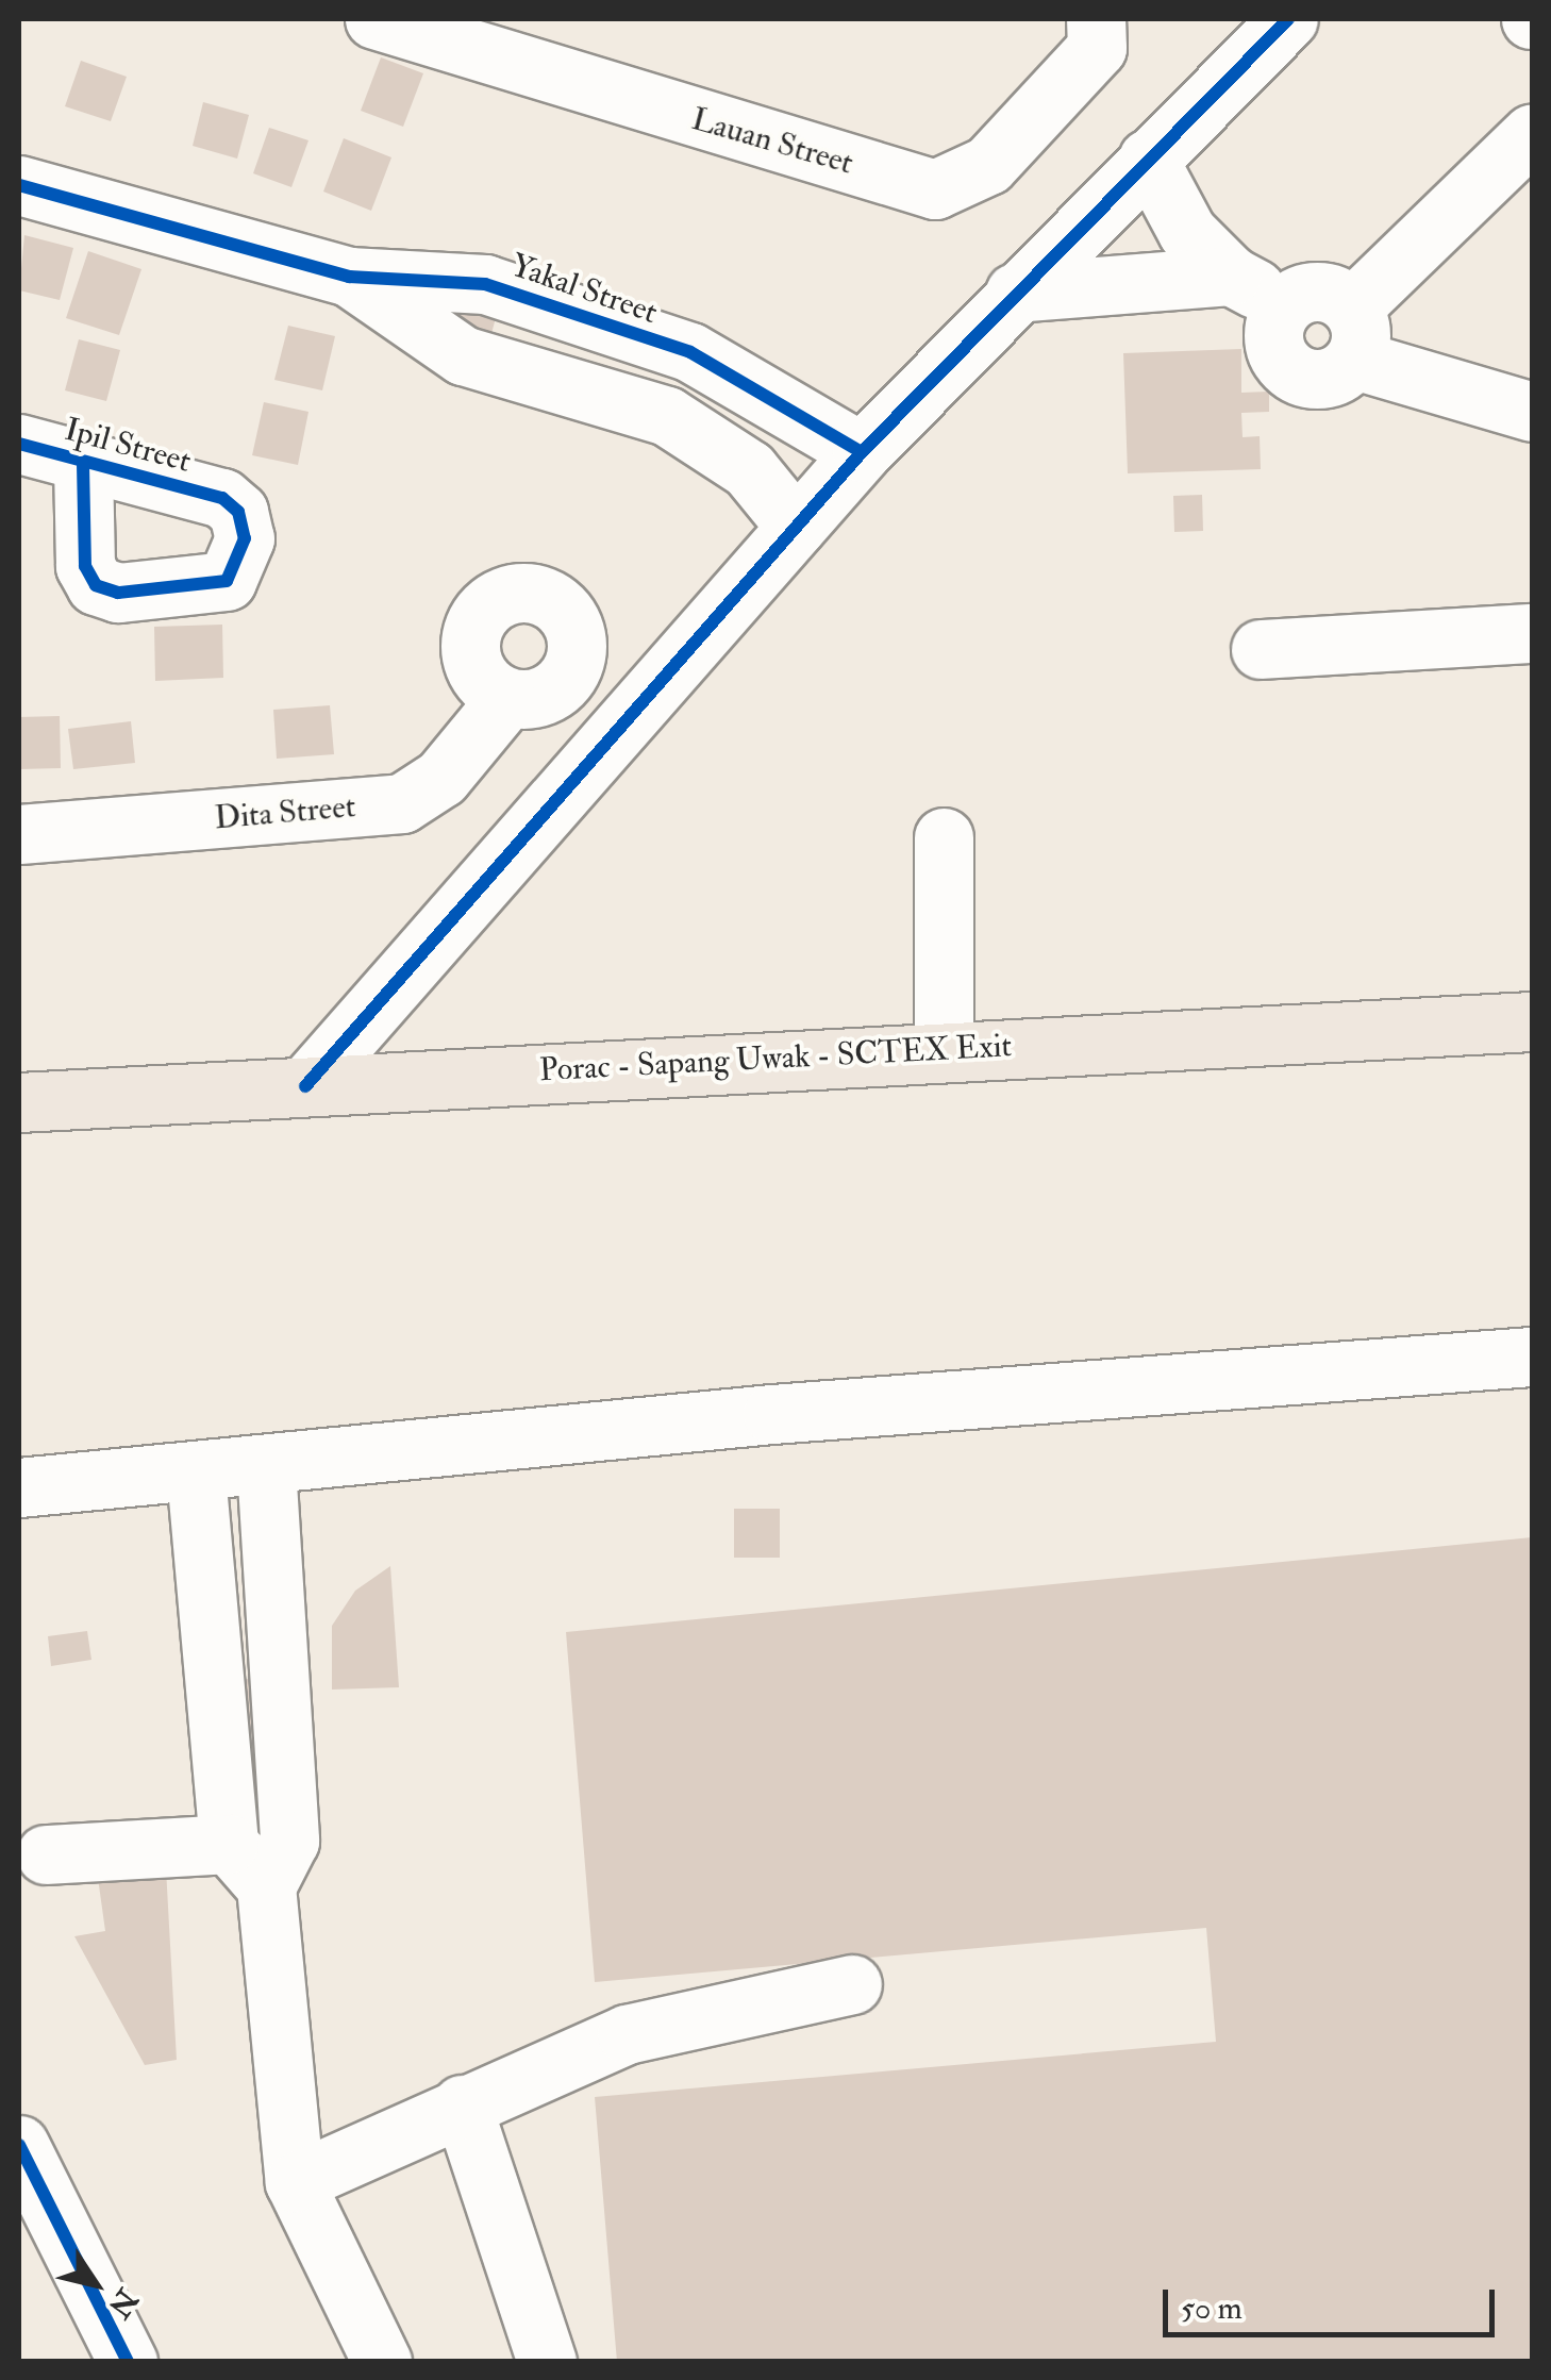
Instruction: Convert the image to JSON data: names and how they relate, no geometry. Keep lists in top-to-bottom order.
{
  "streets": {
    "main road": ["Porac - Sapang Uwak - SCTEX Exit"],
    "street": [
      "Lauan Street",
      "Yakal Street",
      "Ipil Street",
      "Dita Street"
    ]
  },
  "scale_bar": "50 m",
  "north": "bottom right"
}
